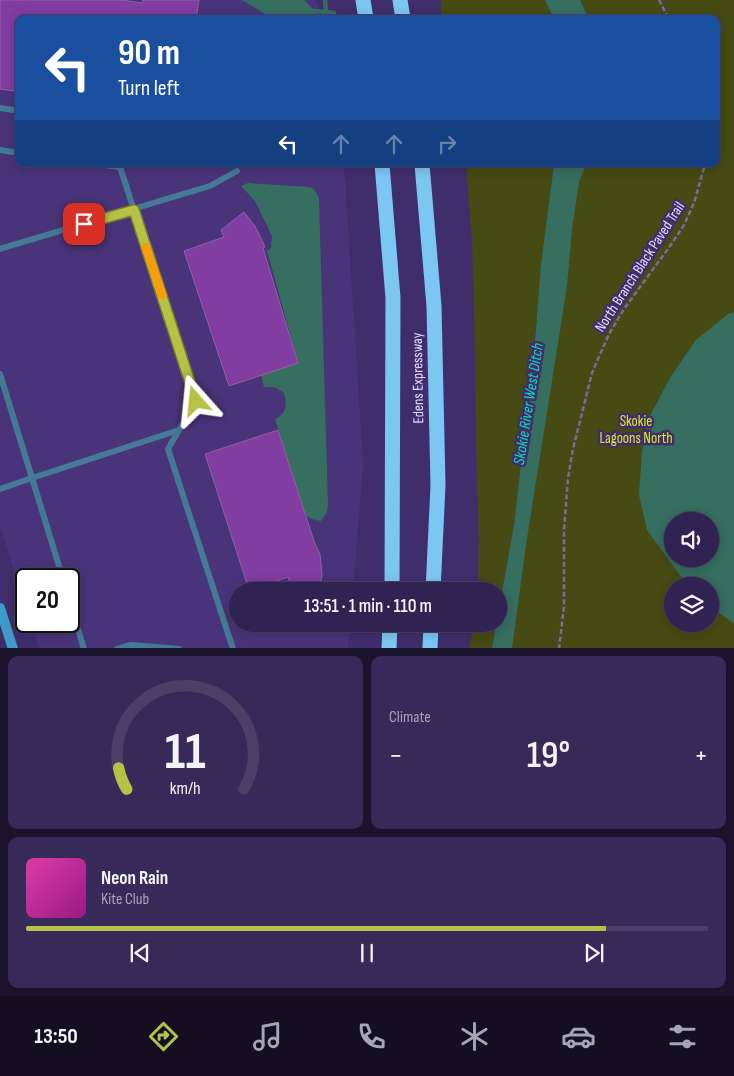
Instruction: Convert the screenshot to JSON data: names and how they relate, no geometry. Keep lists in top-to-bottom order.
{
  "streets": {
    "highway": ["Edens Expressway"],
    "path": ["North Branch Black Paved Trail"]
  },
  "water": ["Skokie River West Ditch"],
  "parks": ["Skokie Lagoons North"],
  "page": {
    "turn": ["90 m", "Turn left"],
    "limit": "20",
    "trip": "13:51 · 1 min · 110 m",
    "tile": "Climate",
    "heat": ["−", "19°", "+"],
    "song": ["Neon Rain", "Kite Club"],
    "tabs": "13:50",
    "gauge": ["11", "km/h"]
  }
}
